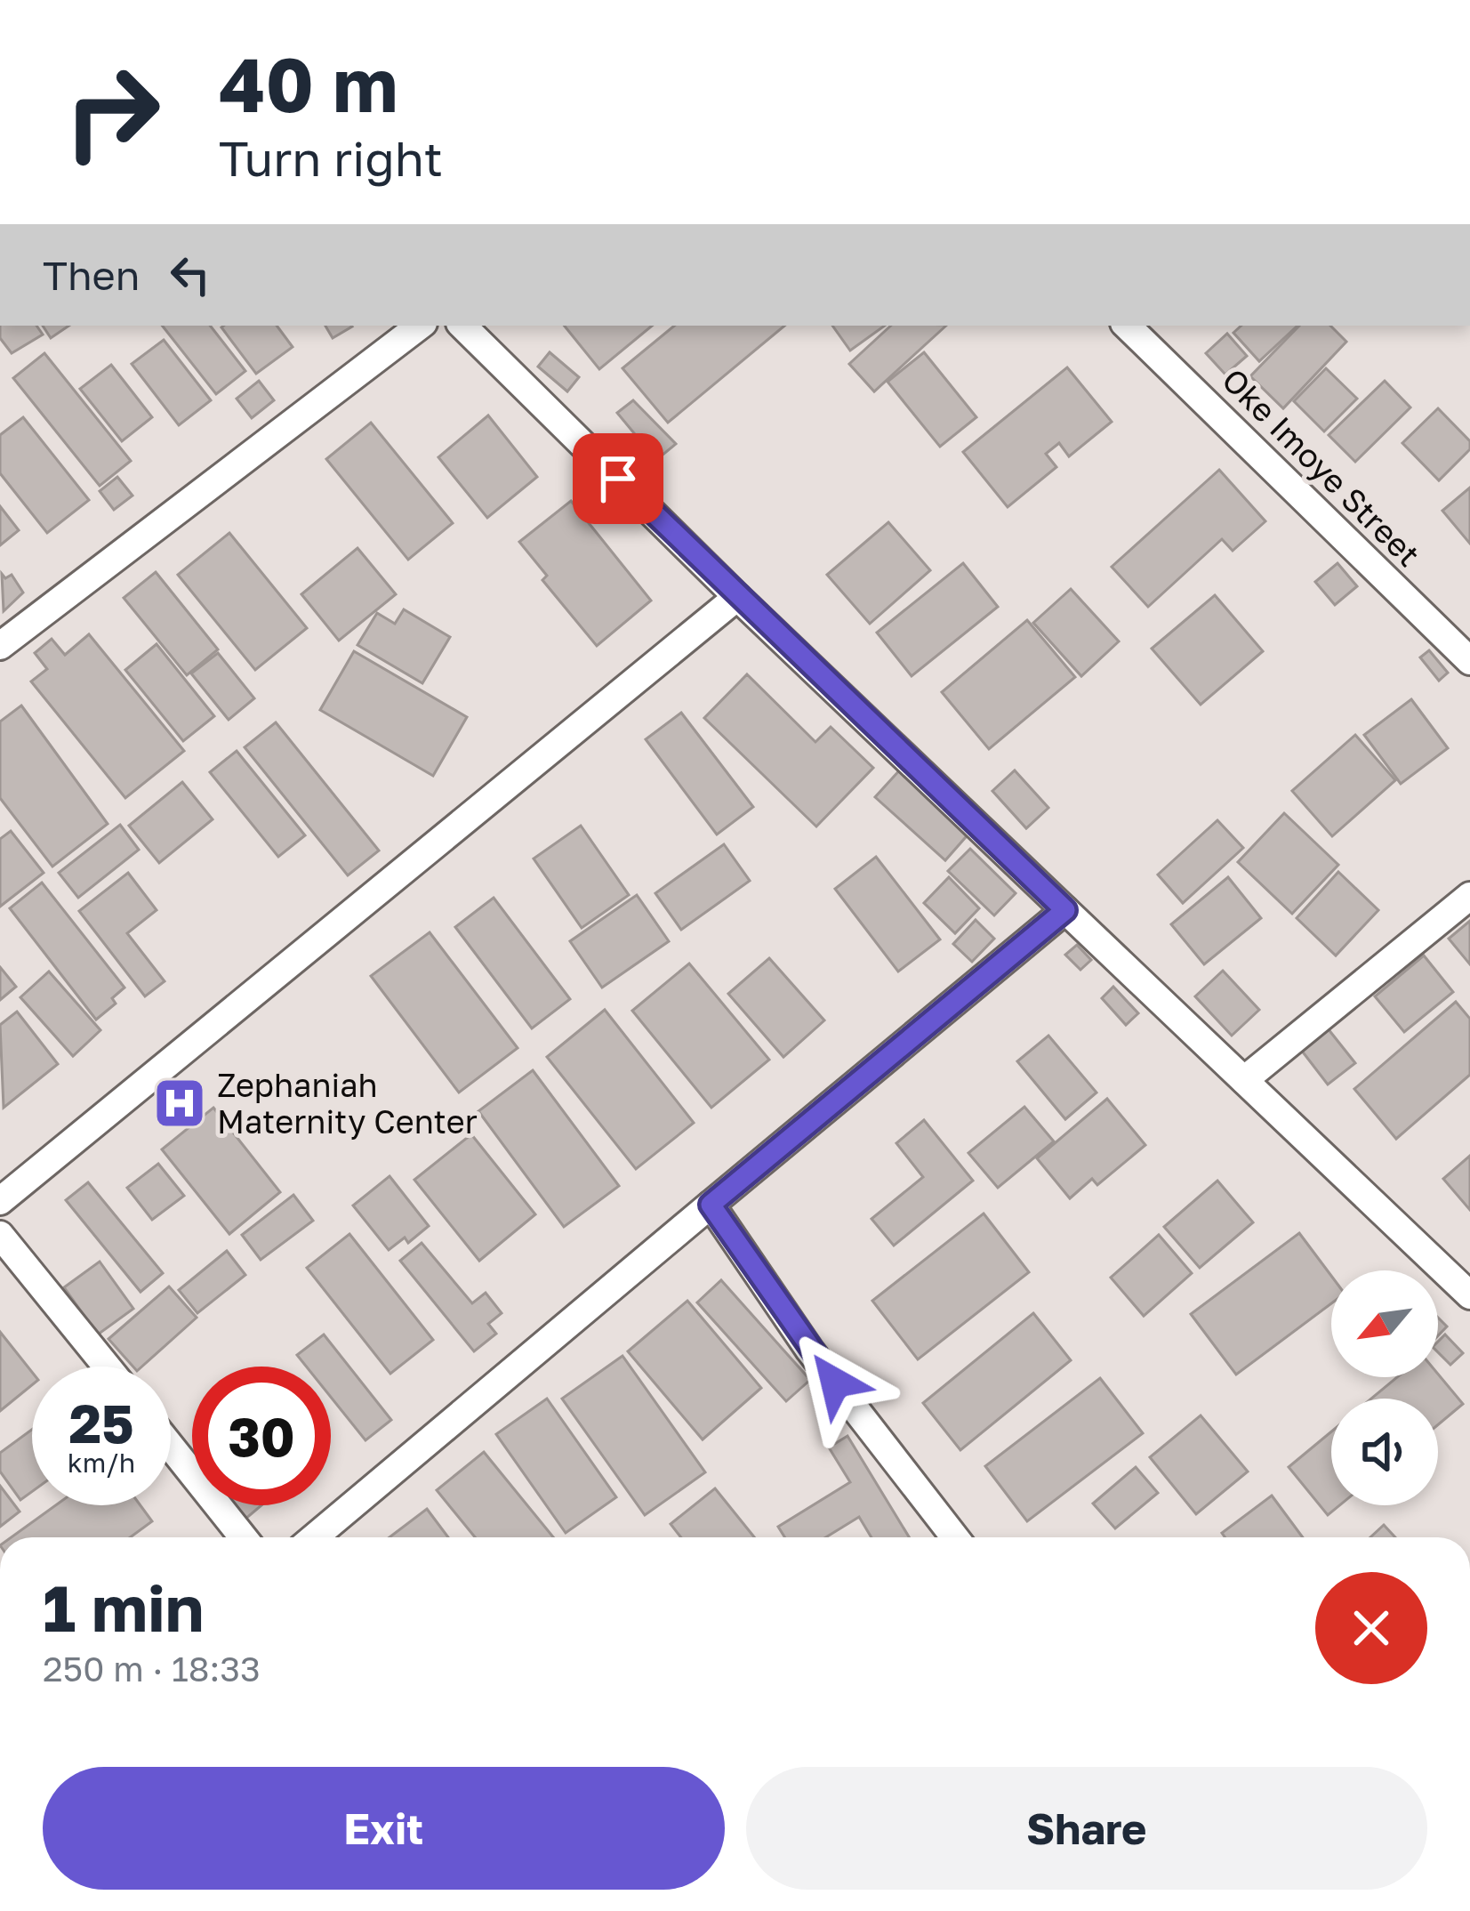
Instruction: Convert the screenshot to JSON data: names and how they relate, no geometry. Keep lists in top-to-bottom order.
{
  "streets": {
    "street": ["Oke Imoye Street"]
  },
  "places": {
    "hospital": ["Zephaniah Maternity Center"]
  },
  "north": "bottom left",
  "page": {
    "turn": ["40 m", "Turn right"],
    "then": "Then",
    "speed": "25 km/h",
    "limit": "30",
    "heading": ["1 min", "250 m · 18:33"],
    "buttons": ["Exit", "Share"]
  }
}
